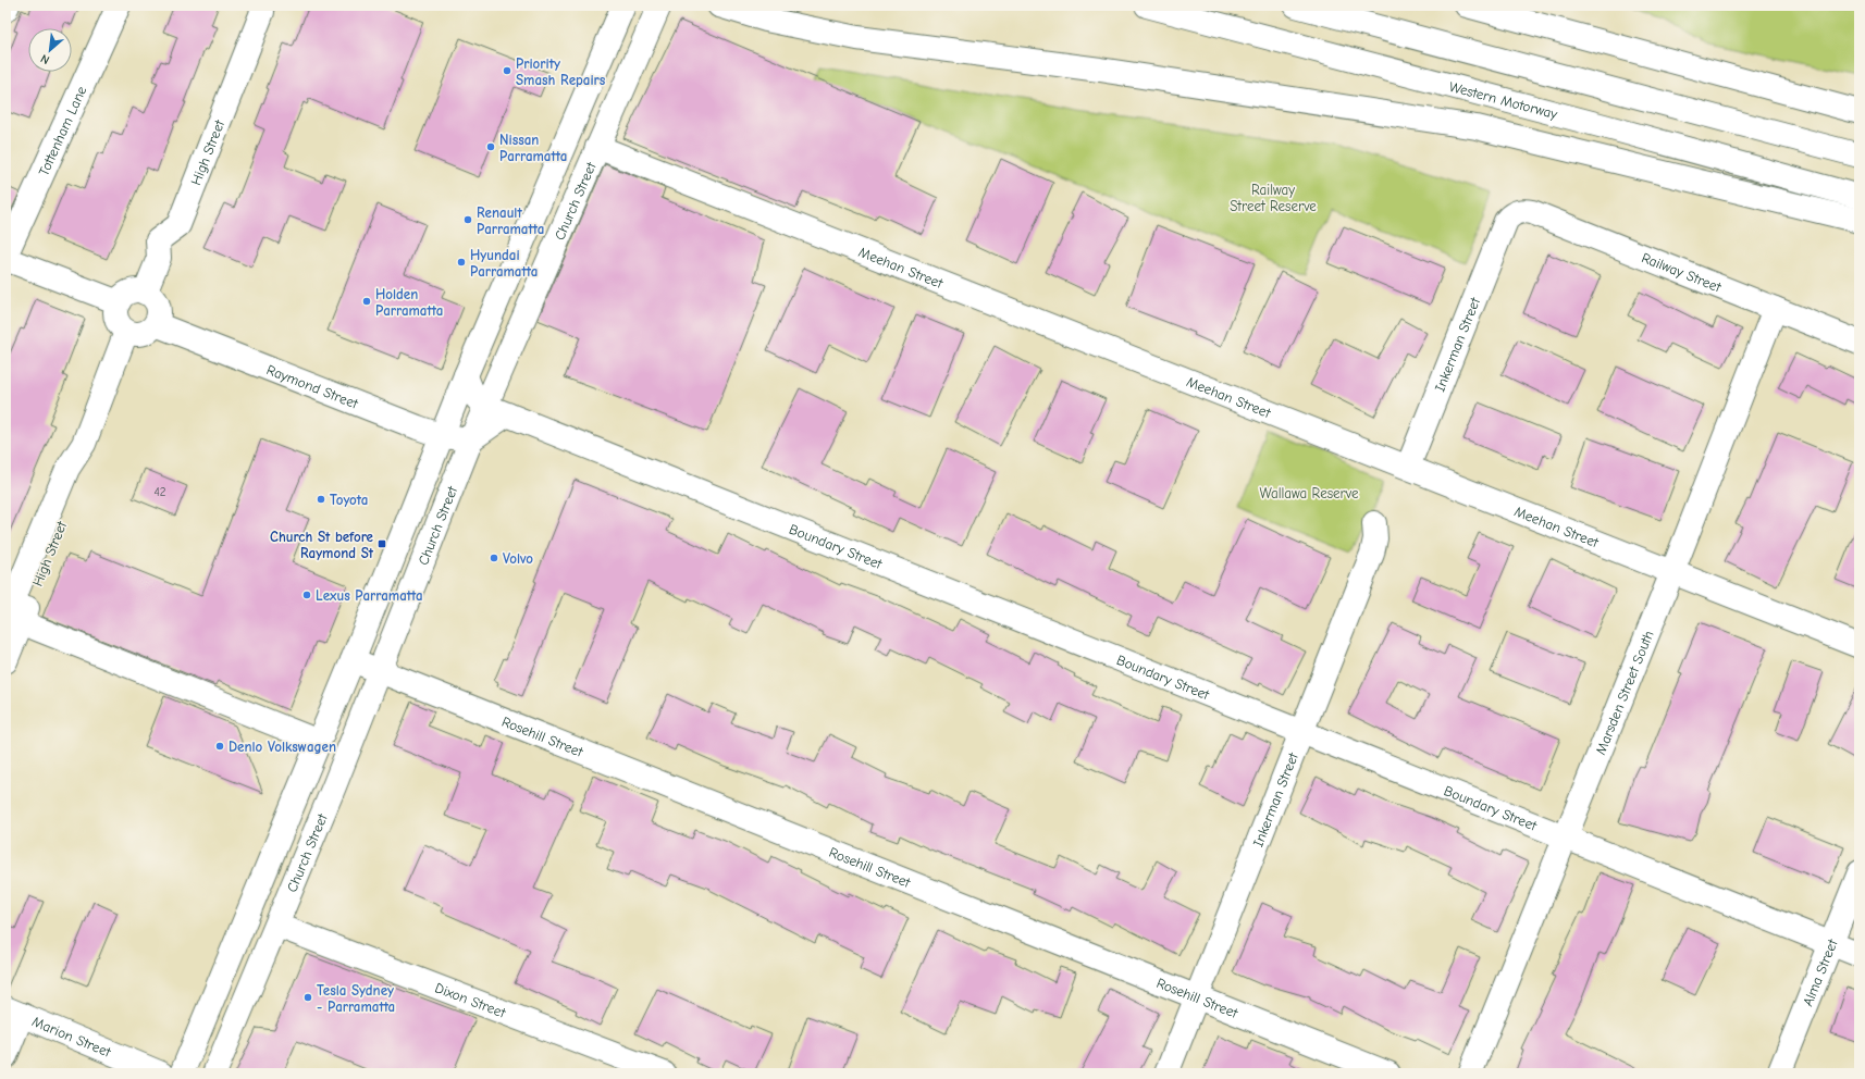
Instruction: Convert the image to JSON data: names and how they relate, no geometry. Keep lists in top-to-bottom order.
{
  "streets": {
    "main road": [
      "Western Motorway",
      "Tottenham Lane",
      "High Street",
      "Church Street",
      "Meehan Street",
      "Railway Street",
      "Inkerman Street",
      "Raymond Street",
      "Boundary Street",
      "Marsden Street South",
      "Rosehill Street",
      "Alma Street",
      "Dixon Street",
      "Marion Street"
    ]
  },
  "crossings": [
    ["High Street", "Raymond Street"],
    ["Church Street", "Meehan Street"],
    ["Church Street", "Raymond Street"],
    ["Church Street", "Boundary Street"],
    ["Church Street", "Rosehill Street"],
    ["Church Street", "Dixon Street"],
    ["Meehan Street", "Inkerman Street"],
    ["Meehan Street", "Marsden Street South"],
    ["Railway Street", "Inkerman Street"],
    ["Railway Street", "Marsden Street South"],
    ["Inkerman Street", "Boundary Street"],
    ["Inkerman Street", "Rosehill Street"],
    ["Boundary Street", "Marsden Street South"],
    ["Boundary Street", "Alma Street"]
  ],
  "parks": ["Railway Street Reserve", "Wallawa Reserve"],
  "places": {
    "other": [
      "Priority Smash Repairs",
      "Nissan Parramatta",
      "Renault Parramatta",
      "Hyundai Parramatta",
      "Holden Parramatta",
      "Toyota",
      "Volvo",
      "Lexus Parramatta",
      "Denlo Volkswagen",
      "Tesla Sydney - Parramatta"
    ],
    "transit": ["Church St before Raymond St"]
  },
  "house_numbers": ["42"],
  "north": "bottom left"
}
